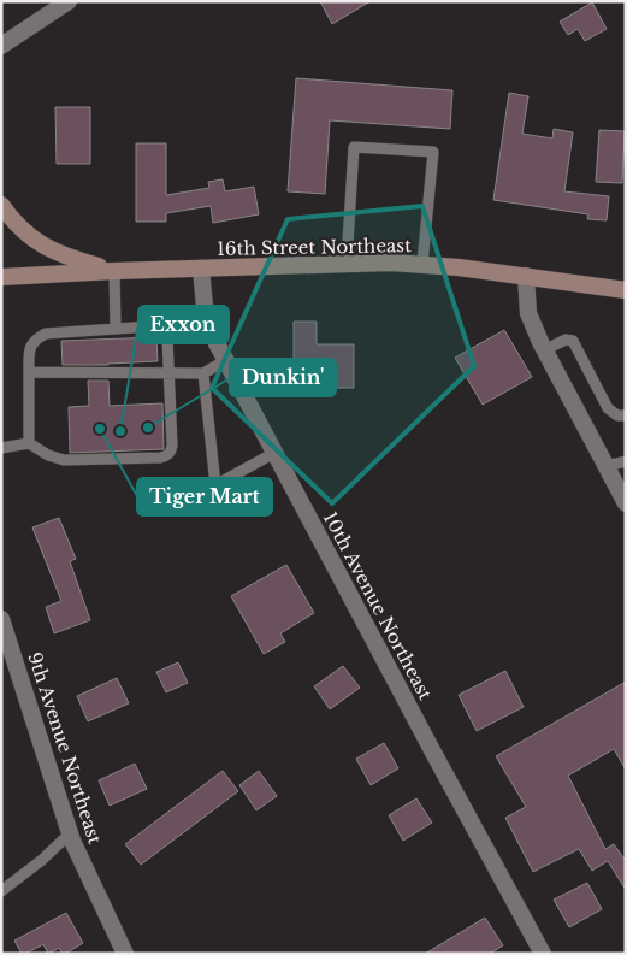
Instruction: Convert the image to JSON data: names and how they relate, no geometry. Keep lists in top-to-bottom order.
{
  "streets": {
    "main road": ["16th Street Northeast"],
    "street": ["10th Avenue Northeast", "9th Avenue Northeast"]
  },
  "crossings": [
    ["16th Street Northeast", "10th Avenue Northeast"]
  ],
  "places": ["Dunkin'", "Tiger Mart", "Exxon"]
}
